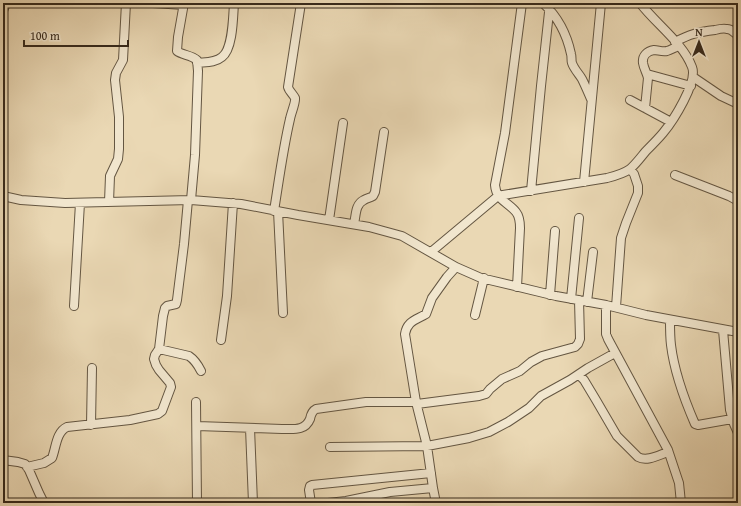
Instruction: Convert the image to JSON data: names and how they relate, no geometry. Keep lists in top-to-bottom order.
{
  "scale_bar": "100 m",
  "north": "top"
}
